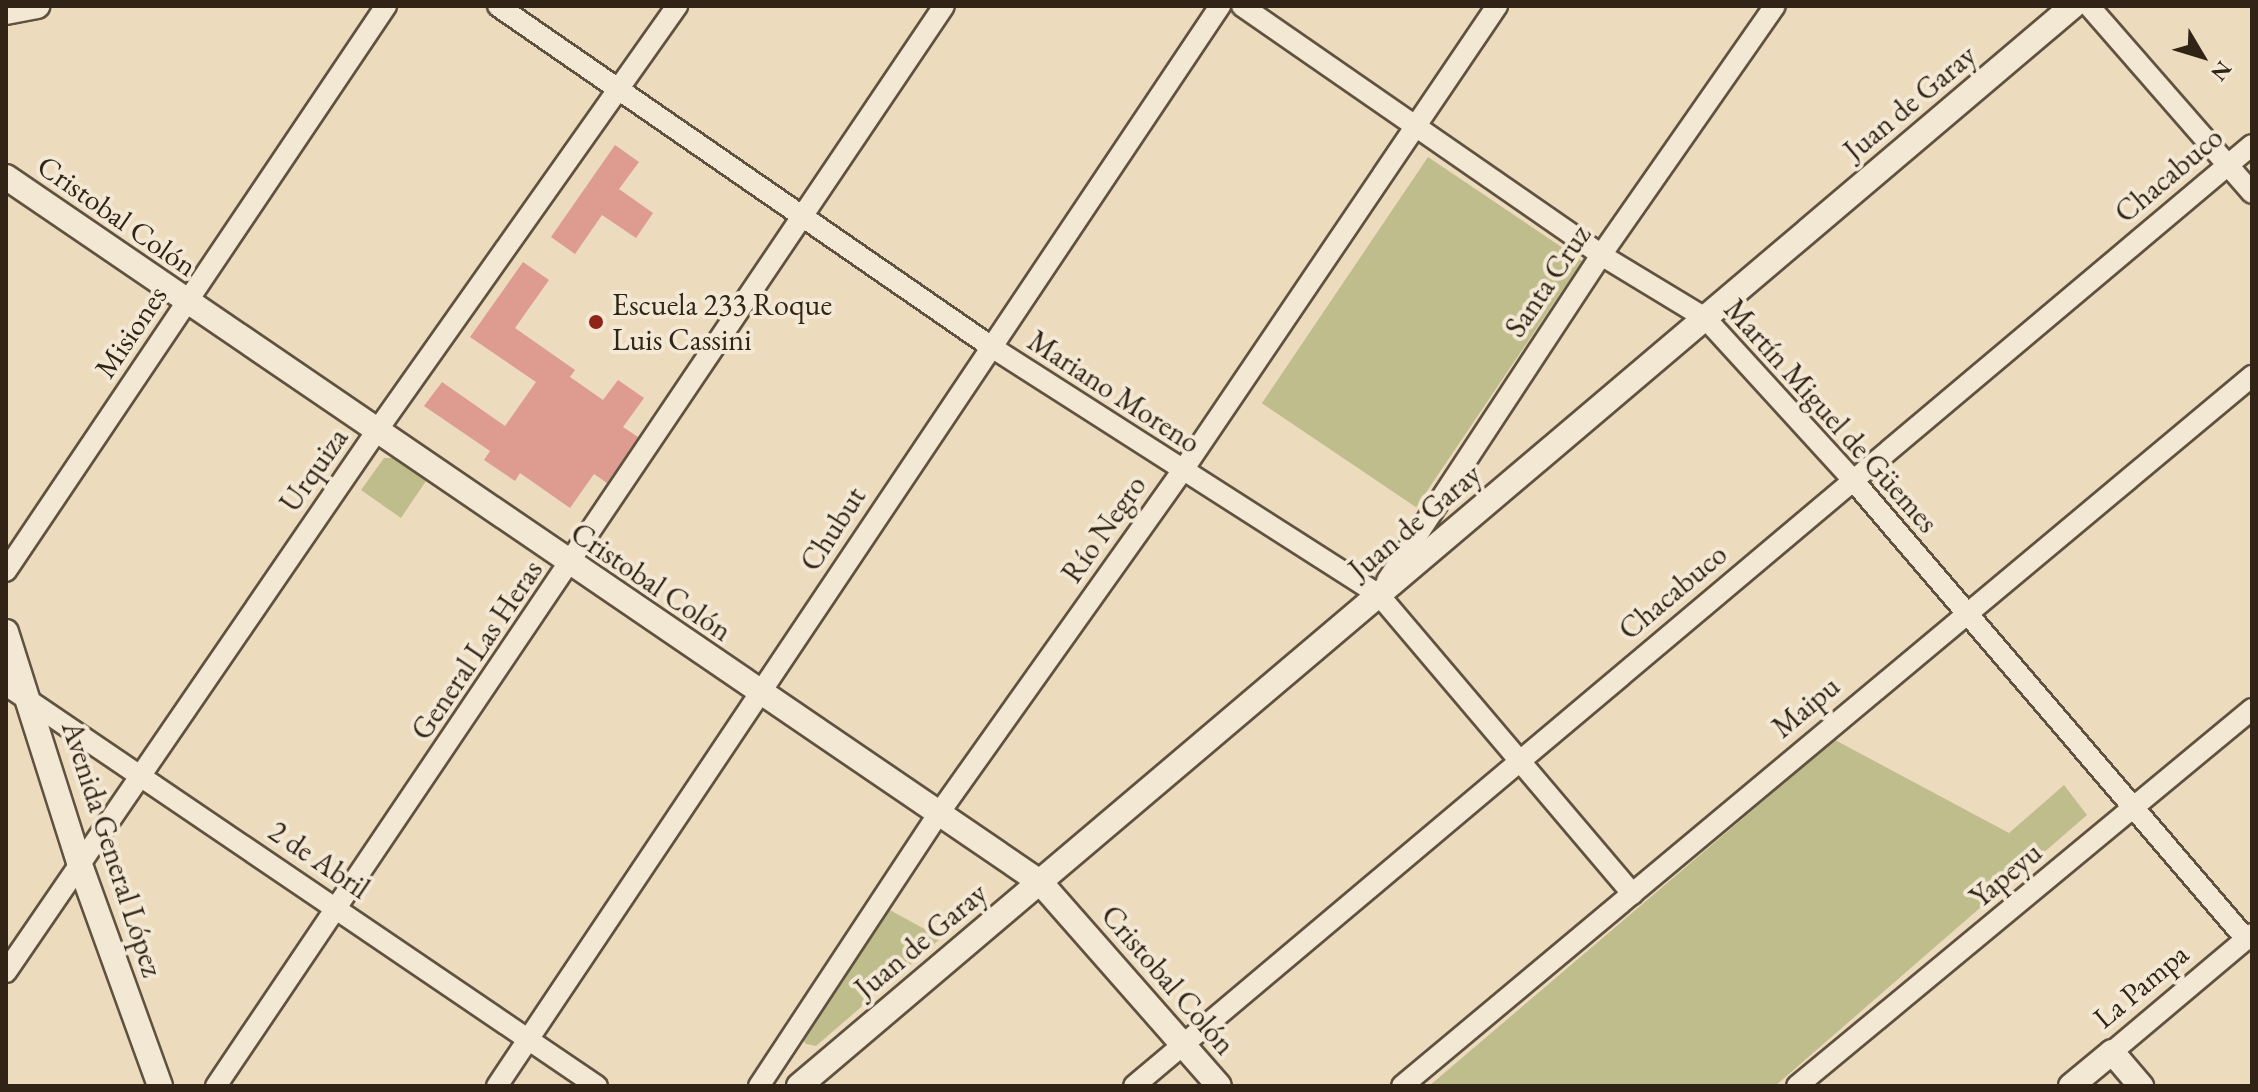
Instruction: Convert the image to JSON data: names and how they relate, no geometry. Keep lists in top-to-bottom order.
{
  "streets": {
    "street": [
      "Juan de Garay",
      "Chacabuco",
      "Cristobal Colón",
      "Santa Cruz",
      "Misiones",
      "Mariano Moreno",
      "Martín Miguel de Güemes",
      "Urquiza",
      "Chubut",
      "Río Negro",
      "General Las Heras",
      "Maipu",
      "Avenida General López",
      "2 de Abril",
      "Yapeyu",
      "La Pampa"
    ]
  },
  "crossings": [
    ["Juan de Garay", "Cristobal Colón"],
    ["Juan de Garay", "Santa Cruz"],
    ["Juan de Garay", "Mariano Moreno"],
    ["Juan de Garay", "Martín Miguel de Güemes"],
    ["Chacabuco", "Cristobal Colón"],
    ["Chacabuco", "Mariano Moreno"],
    ["Chacabuco", "Martín Miguel de Güemes"],
    ["Cristobal Colón", "Misiones"],
    ["Cristobal Colón", "Urquiza"],
    ["Cristobal Colón", "Chubut"],
    ["Cristobal Colón", "Río Negro"],
    ["Cristobal Colón", "General Las Heras"],
    ["Santa Cruz", "Mariano Moreno"],
    ["Santa Cruz", "Martín Miguel de Güemes"],
    ["Mariano Moreno", "Urquiza"],
    ["Mariano Moreno", "Chubut"],
    ["Mariano Moreno", "Río Negro"],
    ["Mariano Moreno", "General Las Heras"],
    ["Mariano Moreno", "Maipu"],
    ["Martín Miguel de Güemes", "Río Negro"],
    ["Martín Miguel de Güemes", "Maipu"],
    ["Martín Miguel de Güemes", "Yapeyu"],
    ["Martín Miguel de Güemes", "La Pampa"],
    ["Urquiza", "Avenida General López"],
    ["Urquiza", "2 de Abril"],
    ["Chubut", "2 de Abril"],
    ["General Las Heras", "2 de Abril"],
    ["Avenida General López", "2 de Abril"]
  ],
  "places": ["Escuela 233 Roque Luis Cassini"],
  "north": "bottom right"
}
